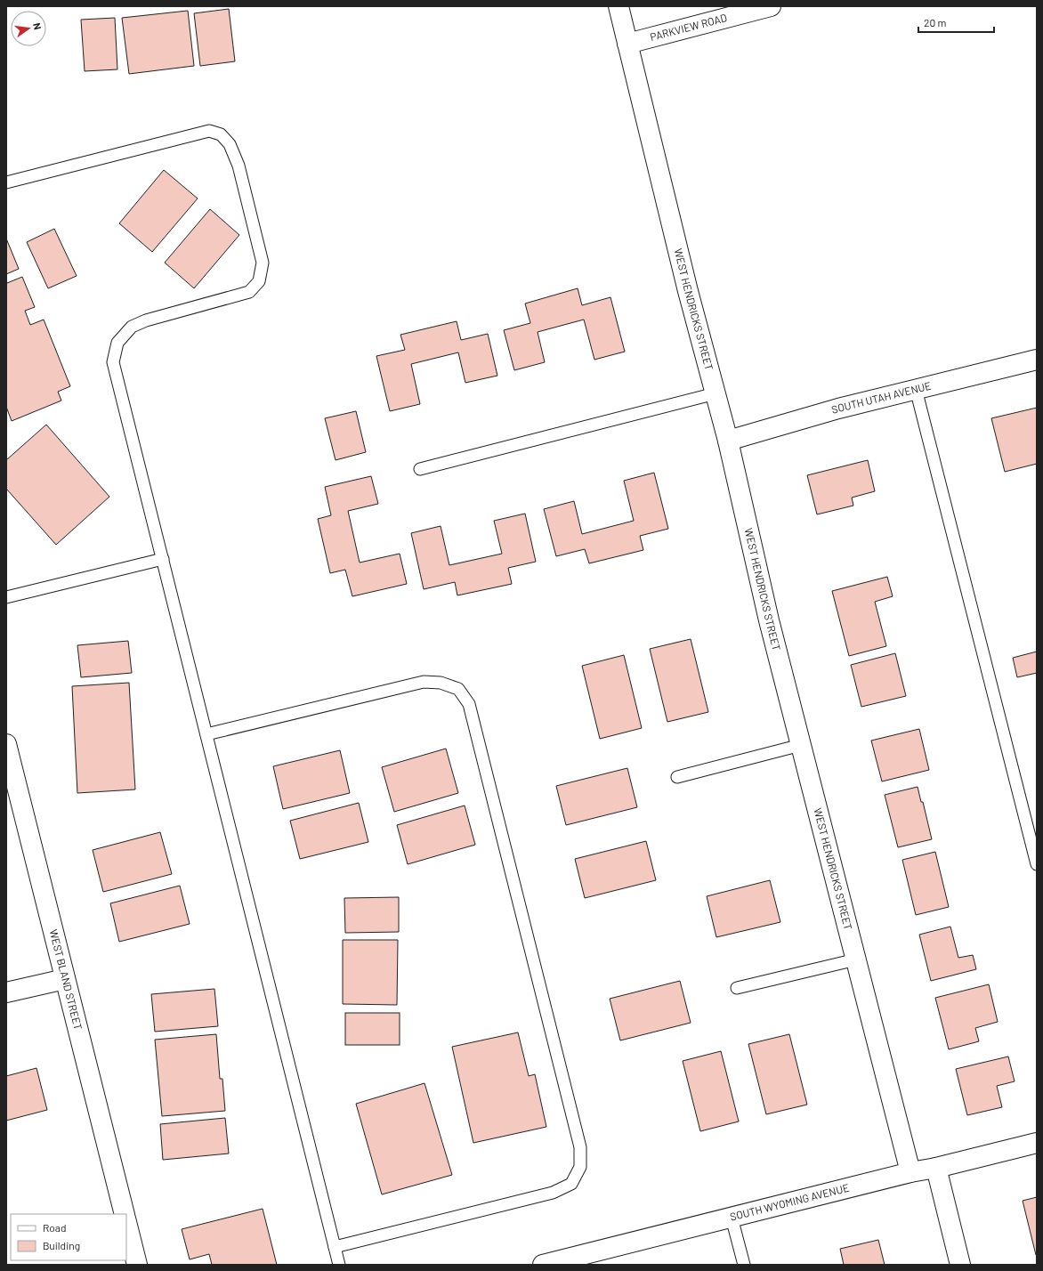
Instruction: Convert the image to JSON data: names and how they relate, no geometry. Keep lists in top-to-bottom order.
{
  "streets": {
    "street": [
      "PARKVIEW ROAD",
      "WEST HENDRICKS STREET",
      "SOUTH UTAH AVENUE",
      "WEST BLAND STREET",
      "SOUTH WYOMING AVENUE"
    ]
  },
  "crossings": [
    ["PARKVIEW ROAD", "WEST HENDRICKS STREET"],
    ["WEST HENDRICKS STREET", "SOUTH UTAH AVENUE"],
    ["WEST HENDRICKS STREET", "SOUTH WYOMING AVENUE"]
  ],
  "legend": ["Road", "Building"],
  "scale_bar": "20 m",
  "north": "right"
}
